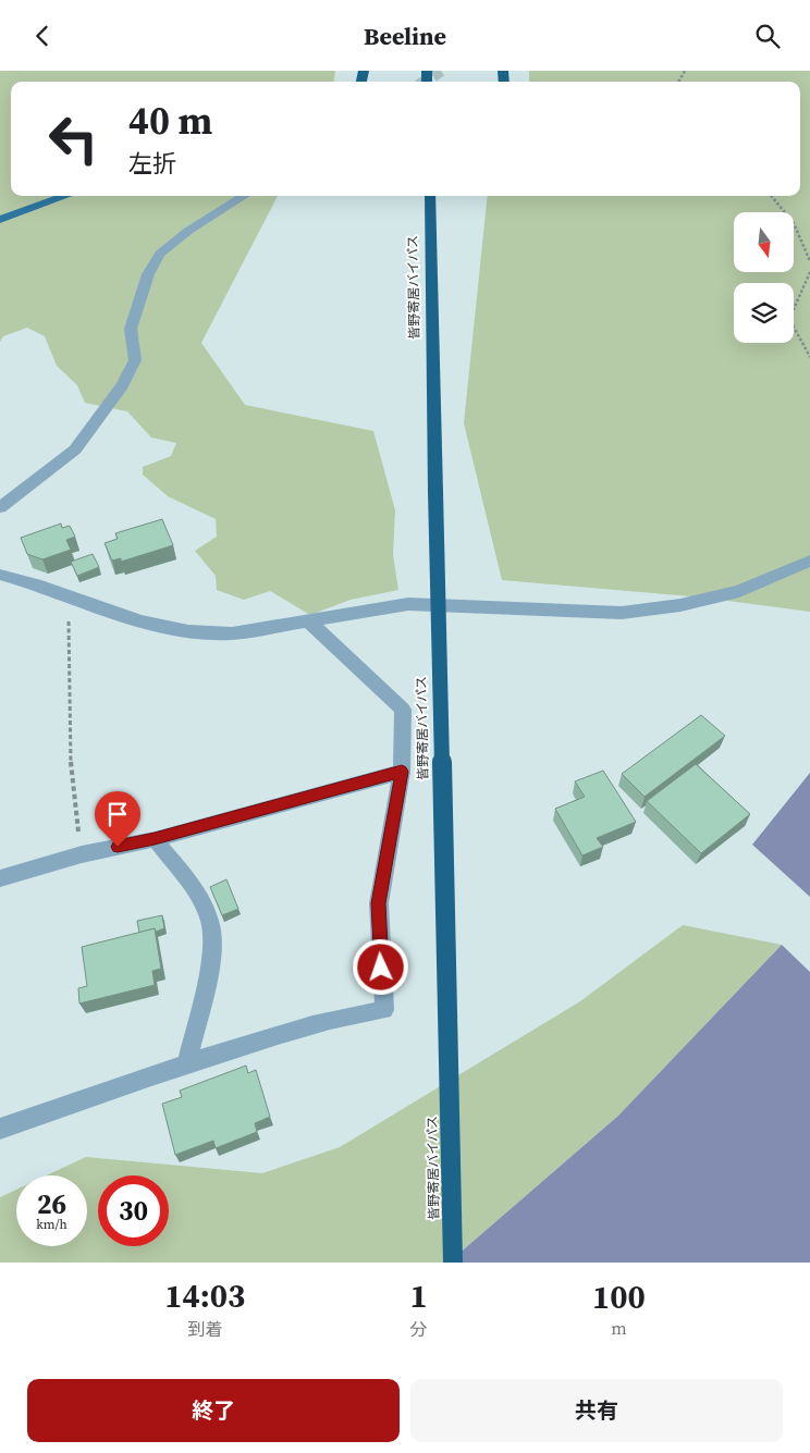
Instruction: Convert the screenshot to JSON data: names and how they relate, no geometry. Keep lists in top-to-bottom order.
{
  "streets": {
    "highway": ["皆野寄居バイパス"]
  },
  "north": "bottom",
  "page": {
    "header": "Beeline",
    "turn": ["40 m", "左折"],
    "speed": "26 km/h",
    "limit": "30",
    "eta": [
      "14:03",
      "到着",
      "1",
      "分",
      "100",
      "m"
    ],
    "buttons": ["終了", "共有"]
  }
}
